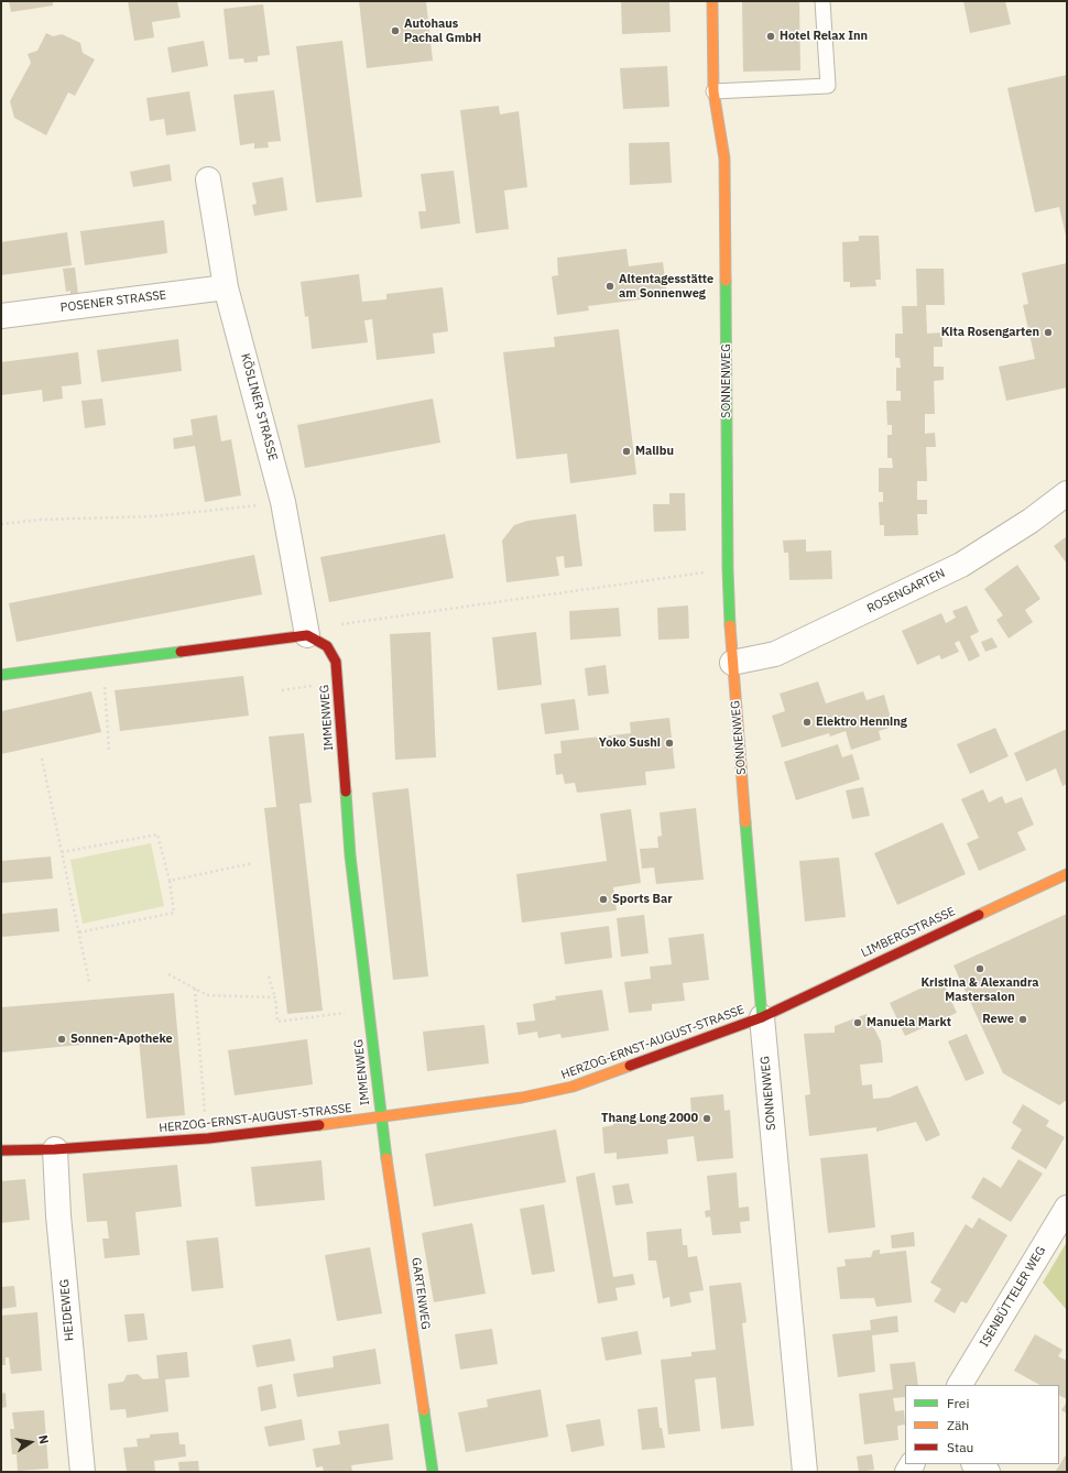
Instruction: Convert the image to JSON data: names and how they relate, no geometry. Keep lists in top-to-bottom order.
{
  "streets": {
    "street": [
      "POSENER STRASSE",
      "SONNENWEG",
      "KÖSLINER STRASSE",
      "ROSENGARTEN",
      "IMMENWEG",
      "LIMBERGSTRASSE",
      "HERZOG-ERNST-AUGUST-STRASSE",
      "GARTENWEG",
      "ISENBÜTTELER WEG",
      "HEIDEWEG"
    ]
  },
  "crossings": [
    ["POSENER STRASSE", "KÖSLINER STRASSE"],
    ["SONNENWEG", "ROSENGARTEN"],
    ["SONNENWEG", "LIMBERGSTRASSE"],
    ["SONNENWEG", "HERZOG-ERNST-AUGUST-STRASSE"],
    ["KÖSLINER STRASSE", "IMMENWEG"],
    ["IMMENWEG", "HERZOG-ERNST-AUGUST-STRASSE"],
    ["IMMENWEG", "GARTENWEG"],
    ["LIMBERGSTRASSE", "HERZOG-ERNST-AUGUST-STRASSE"],
    ["HERZOG-ERNST-AUGUST-STRASSE", "GARTENWEG"],
    ["HERZOG-ERNST-AUGUST-STRASSE", "HEIDEWEG"]
  ],
  "places": [
    "Autohaus Pachal GmbH",
    "Hotel Relax Inn",
    "Altentagesstätte am Sonnenweg",
    "Kita Rosengarten",
    "Malibu",
    "Elektro Henning",
    "Yoko Sushi",
    "Sports Bar",
    "Kristina & Alexandra Mastersalon",
    "Rewe",
    "Manuela Markt",
    "Sonnen-Apotheke",
    "Thang Long 2000"
  ],
  "legend": ["Frei", "Zäh", "Stau"],
  "north": "right"
}
